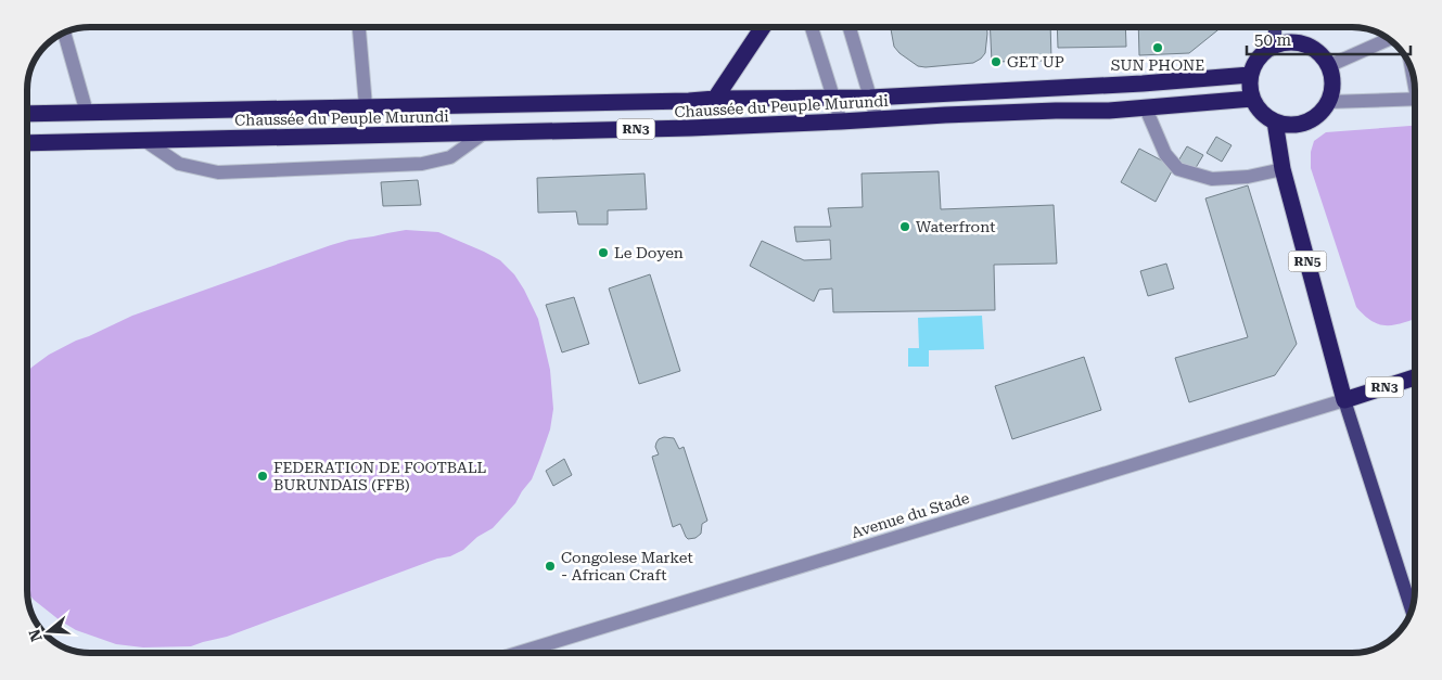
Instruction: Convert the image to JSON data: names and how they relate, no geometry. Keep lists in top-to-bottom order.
{
  "streets": {
    "highway": ["Chaussée du Peuple Murundi", "RN3", "RN5"],
    "street": ["Avenue du Stade"]
  },
  "crossings": [
    ["Chaussée du Peuple Murundi", "RN5"],
    ["RN3", "RN5"],
    ["RN3", "Avenue du Stade"],
    ["RN5", "Avenue du Stade"]
  ],
  "places": [
    "SUN PHONE",
    "GET UP",
    "Waterfront",
    "Le Doyen",
    "FEDERATION DE FOOTBALL BURUNDAIS (FFB)",
    "Congolese Market - African Craft"
  ],
  "scale_bar": "50 m",
  "north": "left"
}
